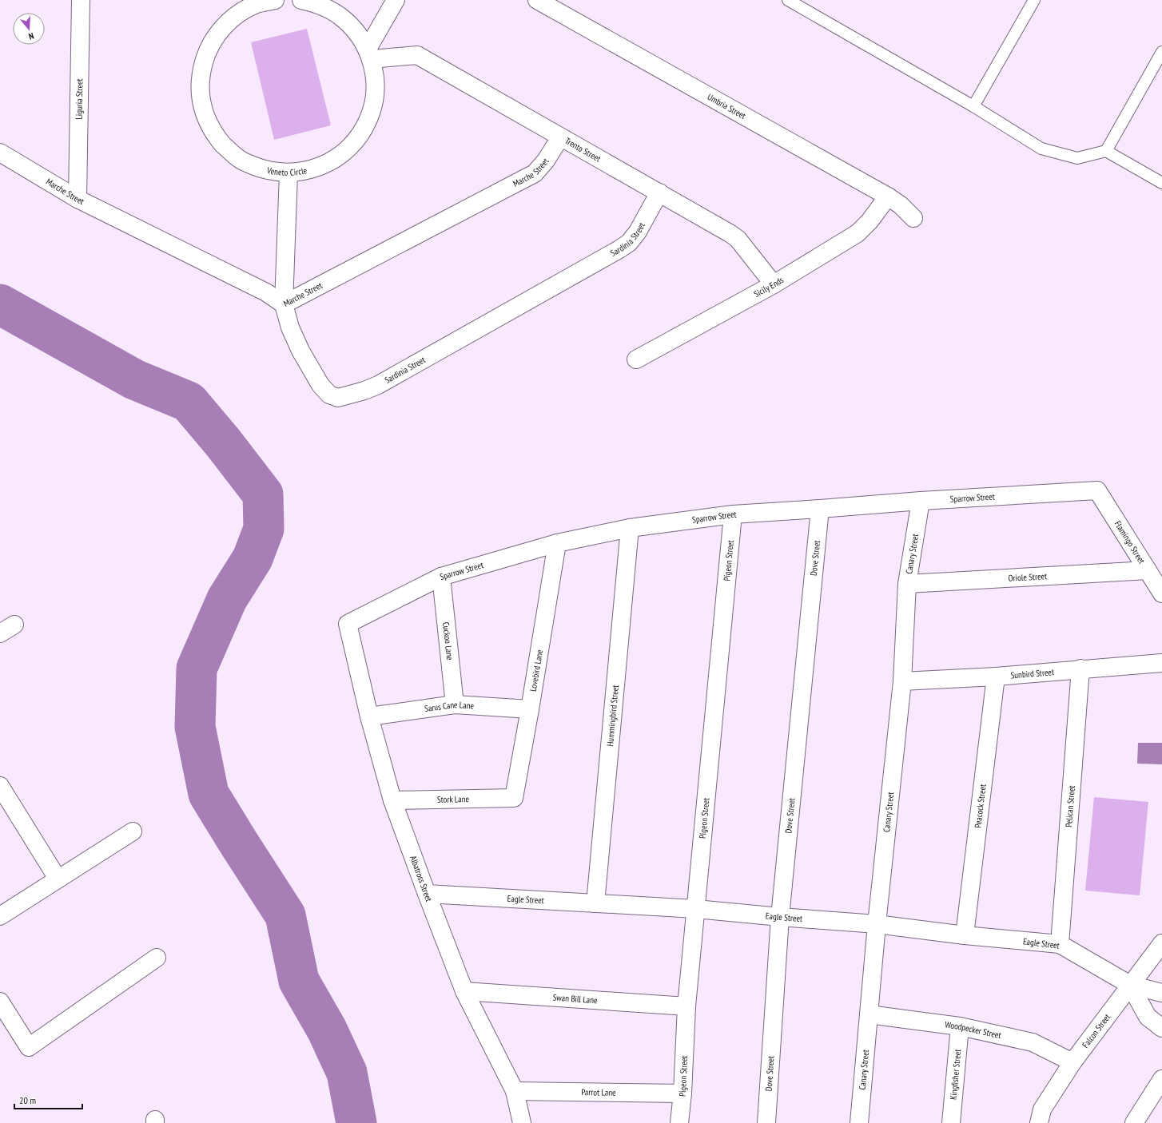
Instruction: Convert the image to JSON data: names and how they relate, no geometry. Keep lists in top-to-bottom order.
{
  "streets": {
    "street": [
      "Liguria Street",
      "Umbria Street",
      "Trento Street",
      "Veneto Circle",
      "Marche Street",
      "Sardinia Street",
      "Sicily Ends",
      "Sparrow Street",
      "Flamingo Street",
      "Canary Street",
      "Dove Street",
      "Pigeon Street",
      "Oriole Street",
      "Cuckoo Lane",
      "Lovebird Lane",
      "Sunbird Street",
      "Sarus Cane Lane",
      "Hummingbird Street",
      "Stork Lane",
      "Peacock Street",
      "Pelican Street",
      "Albatross Street",
      "Eagle Street",
      "Swan Bill Lane",
      "Woodpecker Street",
      "Falcon Street",
      "Kingfisher Street",
      "Parrot Lane"
    ]
  },
  "crossings": [
    ["Liguria Street", "Marche Street"],
    ["Umbria Street", "Sicily Ends"],
    ["Trento Street", "Veneto Circle"],
    ["Trento Street", "Marche Street"],
    ["Trento Street", "Sardinia Street"],
    ["Trento Street", "Sicily Ends"],
    ["Veneto Circle", "Sardinia Street"],
    ["Marche Street", "Sardinia Street"],
    ["Sparrow Street", "Flamingo Street"],
    ["Sparrow Street", "Canary Street"],
    ["Sparrow Street", "Dove Street"],
    ["Sparrow Street", "Pigeon Street"],
    ["Sparrow Street", "Cuckoo Lane"],
    ["Sparrow Street", "Lovebird Lane"],
    ["Sparrow Street", "Hummingbird Street"],
    ["Sparrow Street", "Albatross Street"],
    ["Flamingo Street", "Oriole Street"],
    ["Canary Street", "Oriole Street"],
    ["Canary Street", "Sunbird Street"],
    ["Canary Street", "Eagle Street"],
    ["Canary Street", "Woodpecker Street"],
    ["Dove Street", "Eagle Street"],
    ["Pigeon Street", "Eagle Street"],
    ["Pigeon Street", "Swan Bill Lane"],
    ["Pigeon Street", "Parrot Lane"],
    ["Cuckoo Lane", "Sarus Cane Lane"],
    ["Lovebird Lane", "Sarus Cane Lane"],
    ["Lovebird Lane", "Stork Lane"],
    ["Sunbird Street", "Peacock Street"],
    ["Sunbird Street", "Pelican Street"],
    ["Sarus Cane Lane", "Albatross Street"],
    ["Hummingbird Street", "Eagle Street"],
    ["Stork Lane", "Albatross Street"],
    ["Peacock Street", "Eagle Street"],
    ["Pelican Street", "Eagle Street"],
    ["Albatross Street", "Eagle Street"],
    ["Albatross Street", "Swan Bill Lane"],
    ["Albatross Street", "Parrot Lane"],
    ["Eagle Street", "Falcon Street"],
    ["Woodpecker Street", "Falcon Street"],
    ["Woodpecker Street", "Kingfisher Street"]
  ],
  "scale_bar": "20 m",
  "north": "bottom"
}
